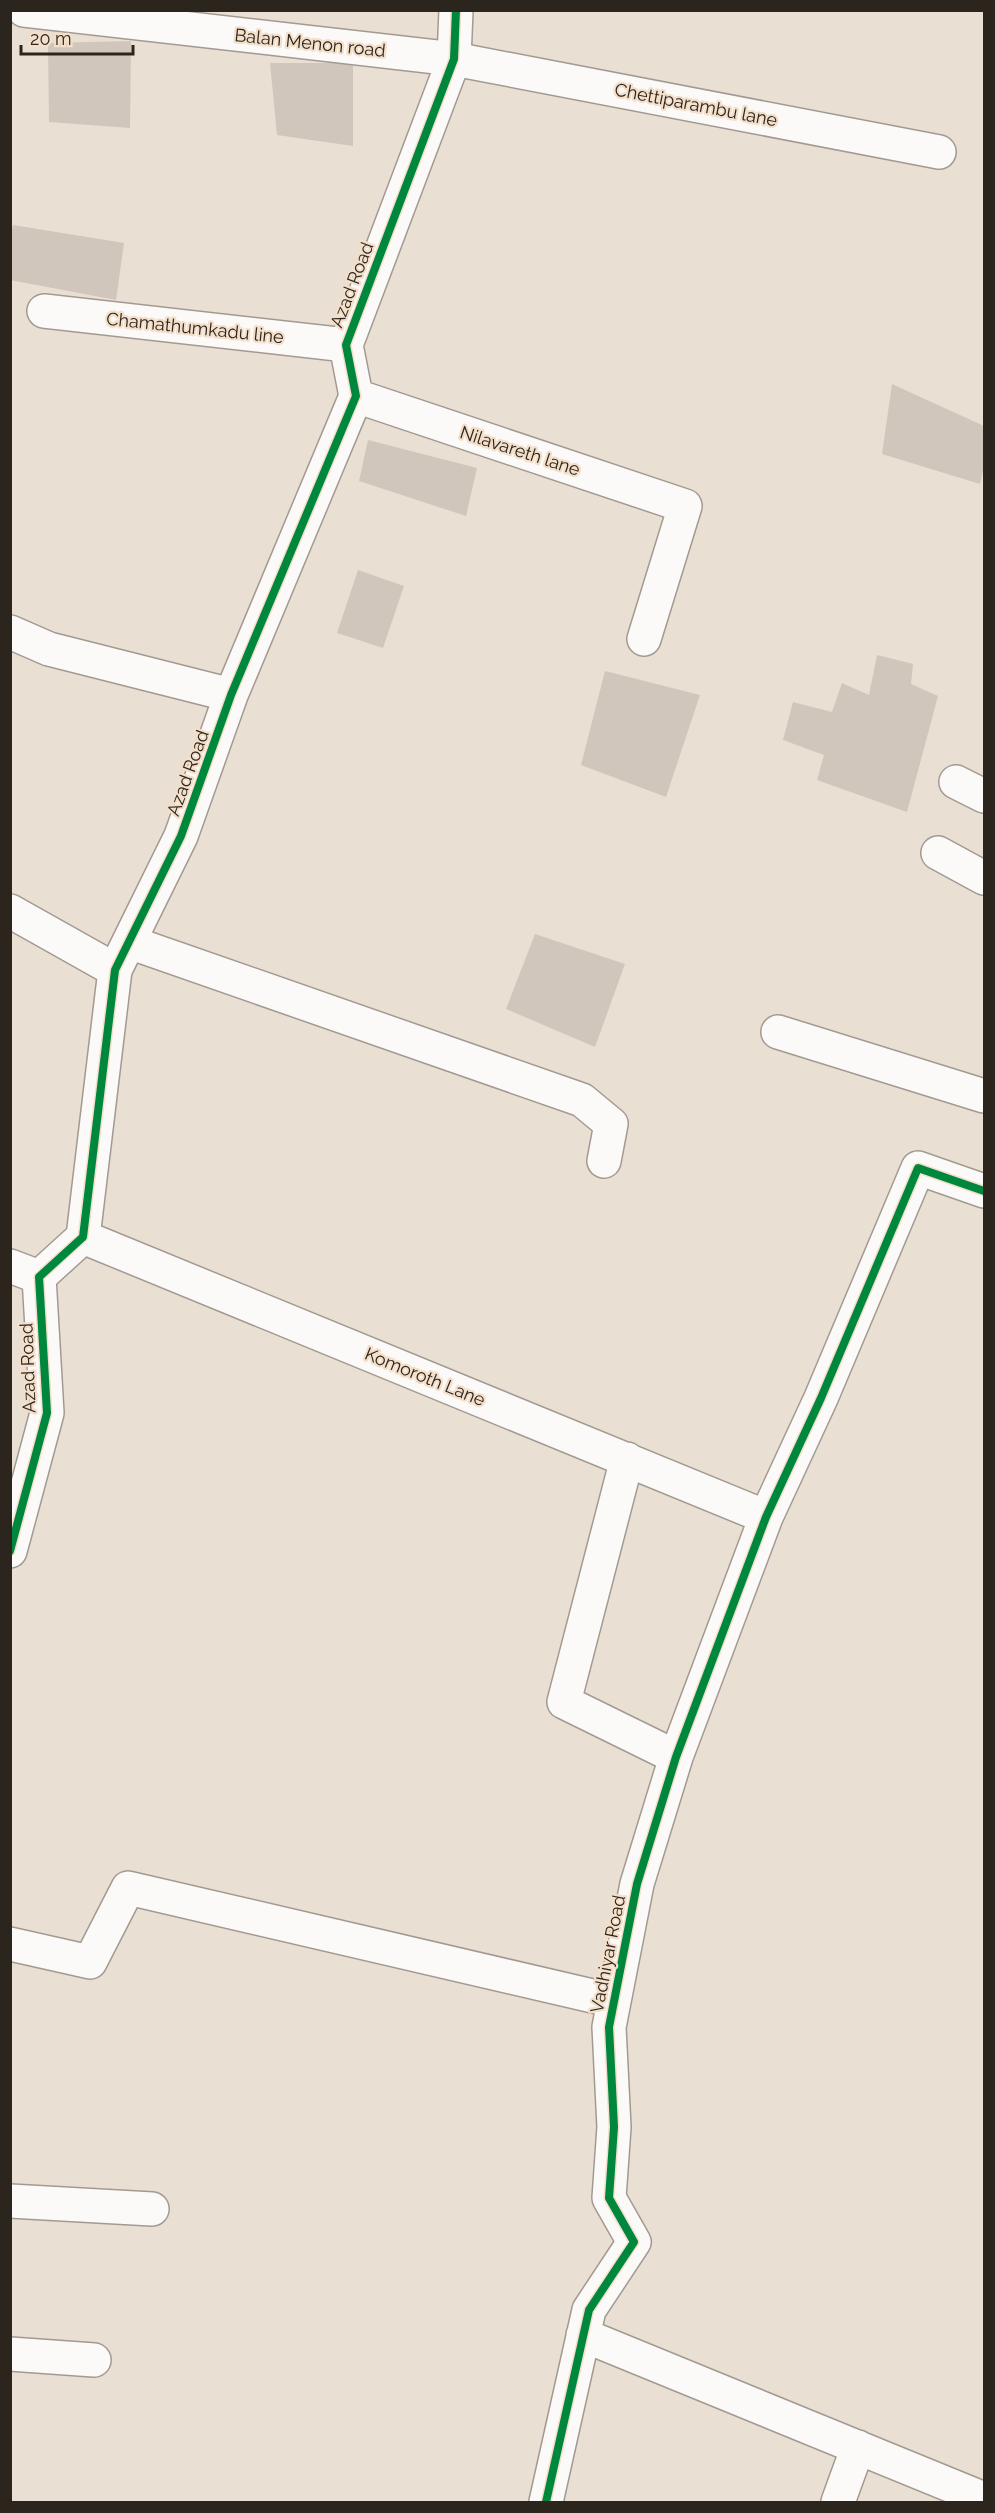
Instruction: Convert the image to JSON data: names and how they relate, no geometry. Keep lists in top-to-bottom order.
{
  "streets": {
    "street": [
      "Balan Menon road",
      "Chettiparambu lane",
      "Azad Road",
      "Chamathumkadu line",
      "Nilavareth lane",
      "Komoroth Lane",
      "Vadhiyar Road"
    ]
  },
  "crossings": [
    ["Balan Menon road", "Chettiparambu lane"],
    ["Balan Menon road", "Azad Road"],
    ["Chettiparambu lane", "Azad Road"],
    ["Azad Road", "Chamathumkadu line"],
    ["Azad Road", "Nilavareth lane"],
    ["Azad Road", "Komoroth Lane"],
    ["Komoroth Lane", "Vadhiyar Road"]
  ],
  "scale_bar": "20 m"
}
